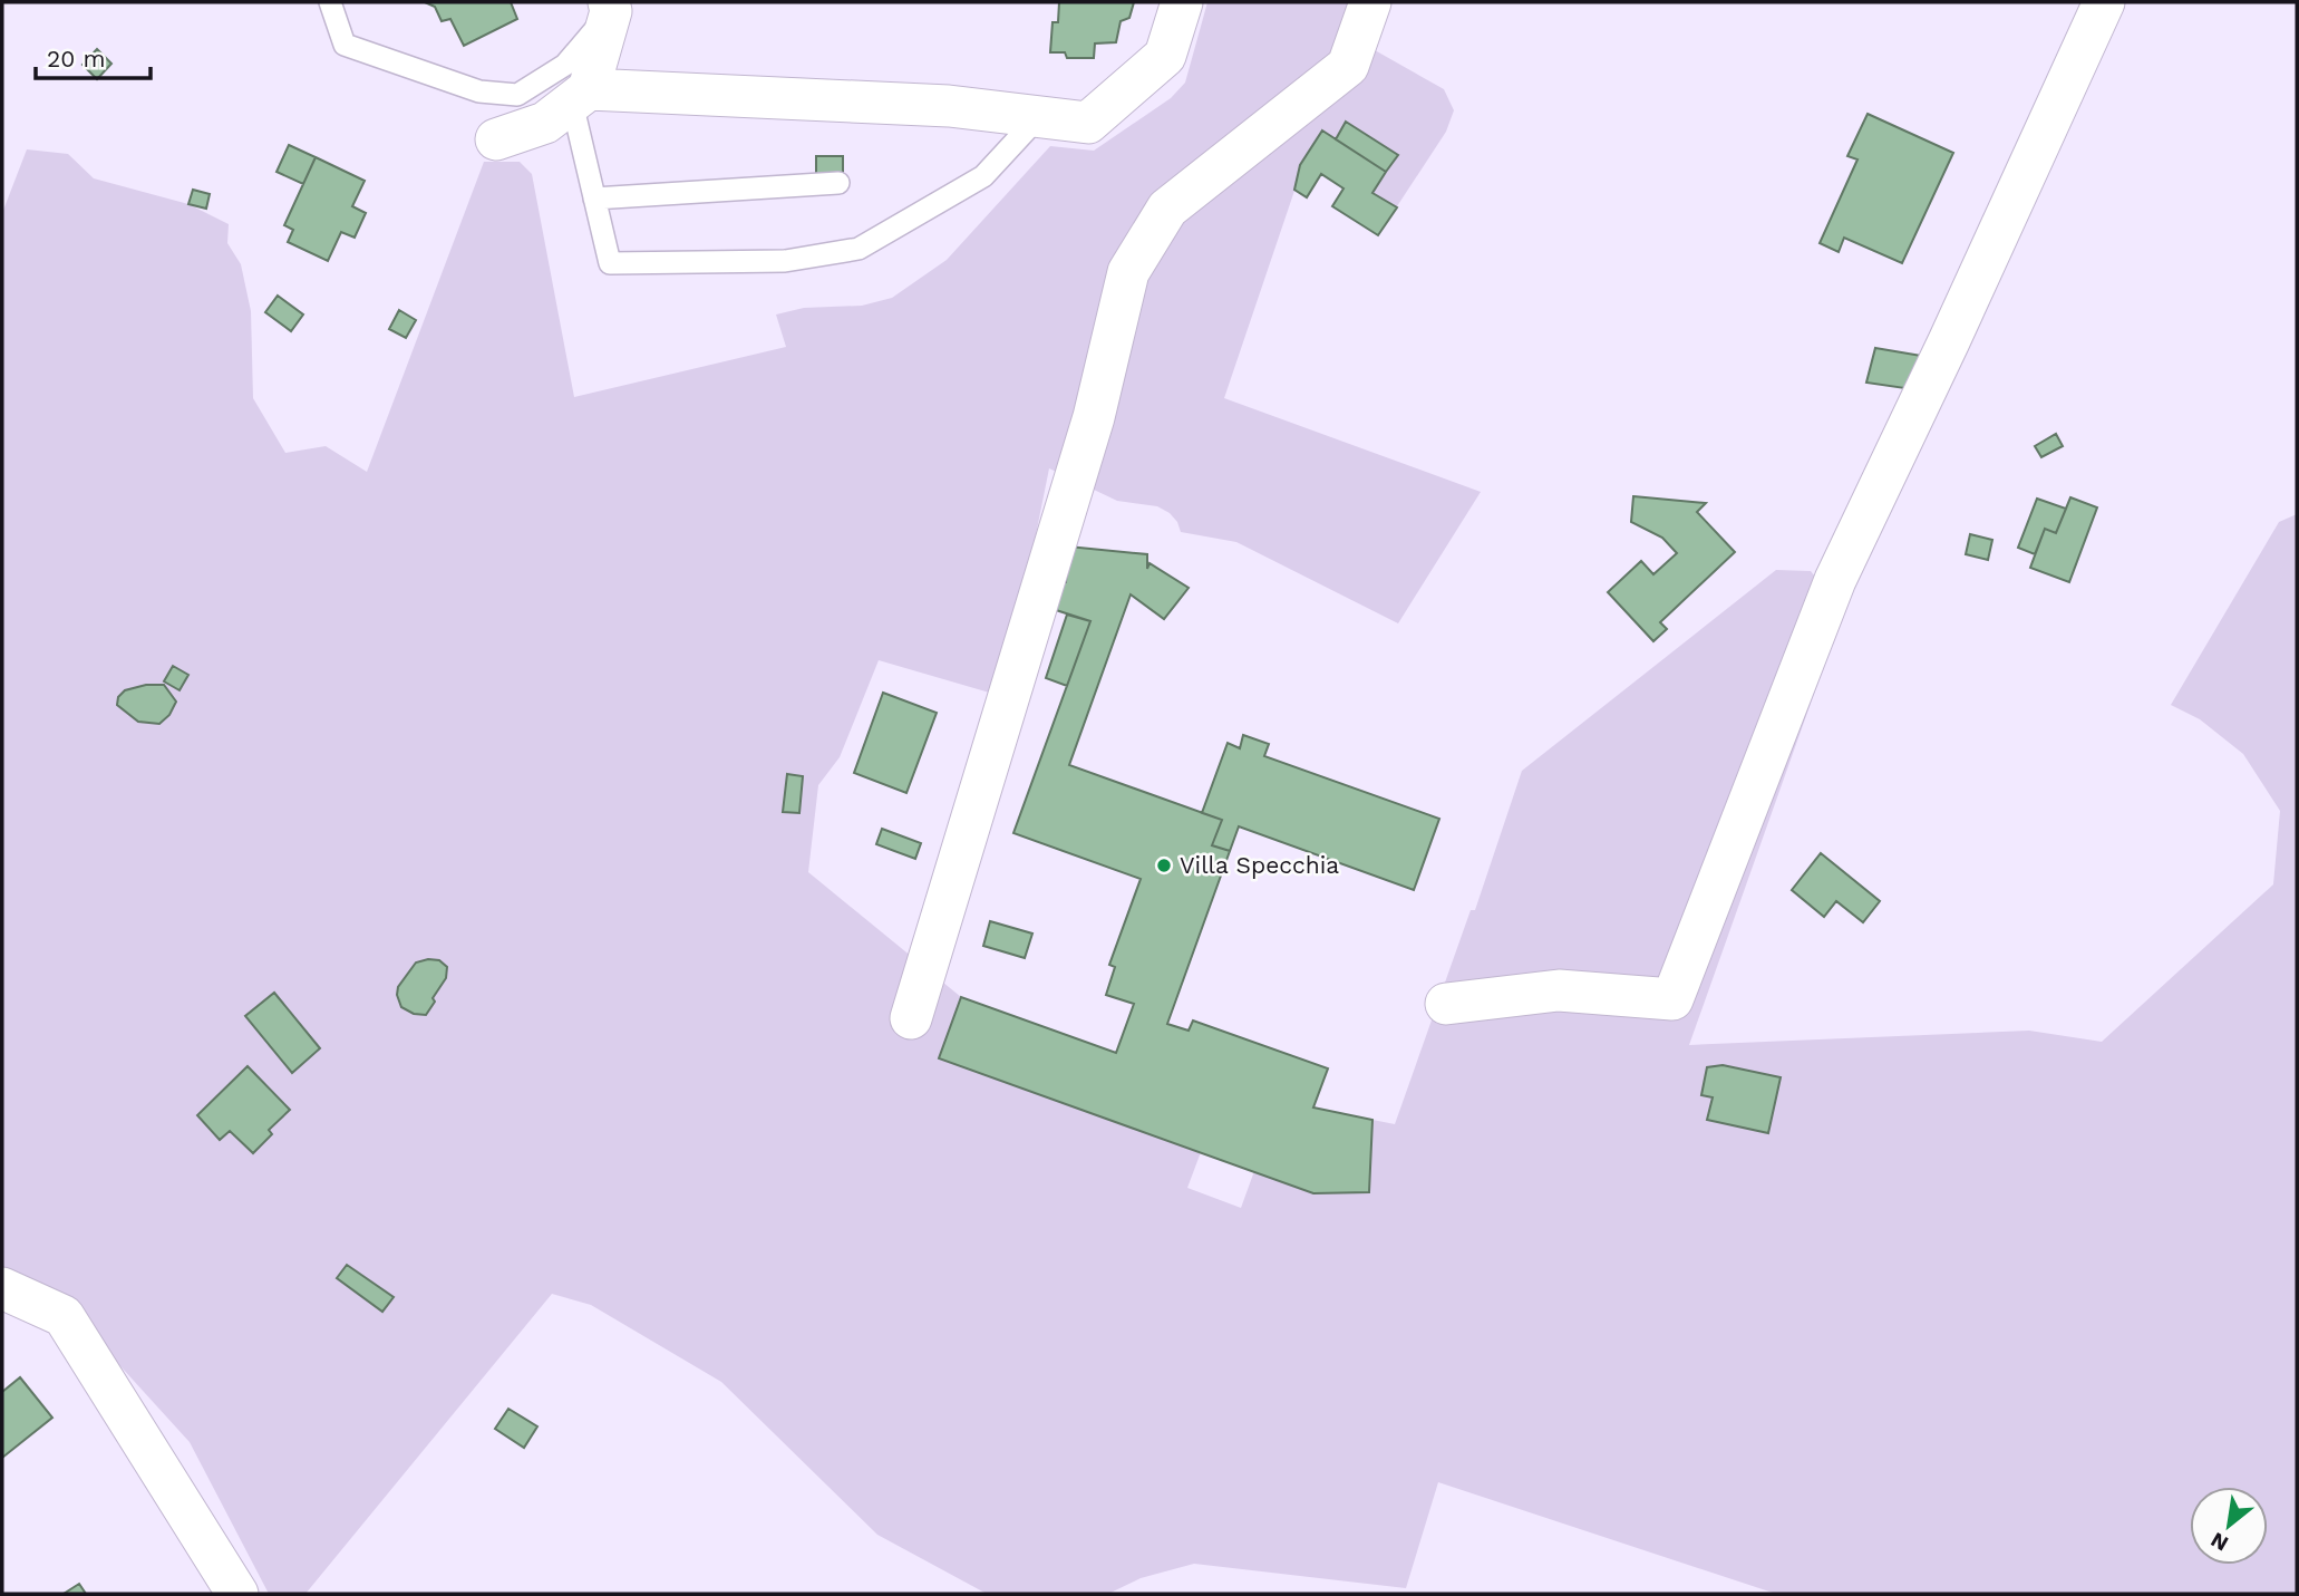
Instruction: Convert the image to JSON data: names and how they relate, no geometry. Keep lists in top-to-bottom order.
{
  "places": ["Villa Specchia"],
  "scale_bar": "20 m",
  "north": "bottom left"
}
